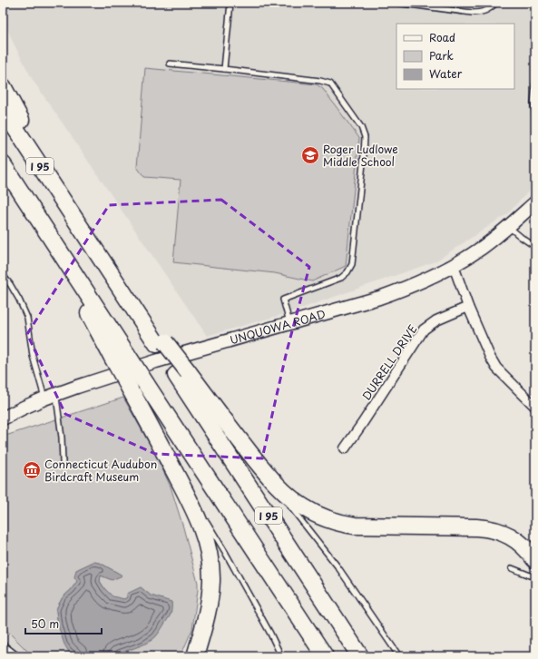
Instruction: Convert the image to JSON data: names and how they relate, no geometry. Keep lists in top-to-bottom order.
{
  "streets": {
    "highway": ["I 95"],
    "street": ["UNQUOWA ROAD", "DURRELL DRIVE"]
  },
  "places": {
    "school or university": ["Roger Ludlowe Middle School"],
    "museum": ["Connecticut Audubon Birdcraft Museum"]
  },
  "legend": ["Road", "Park", "Water"],
  "scale_bar": "50 m"
}
